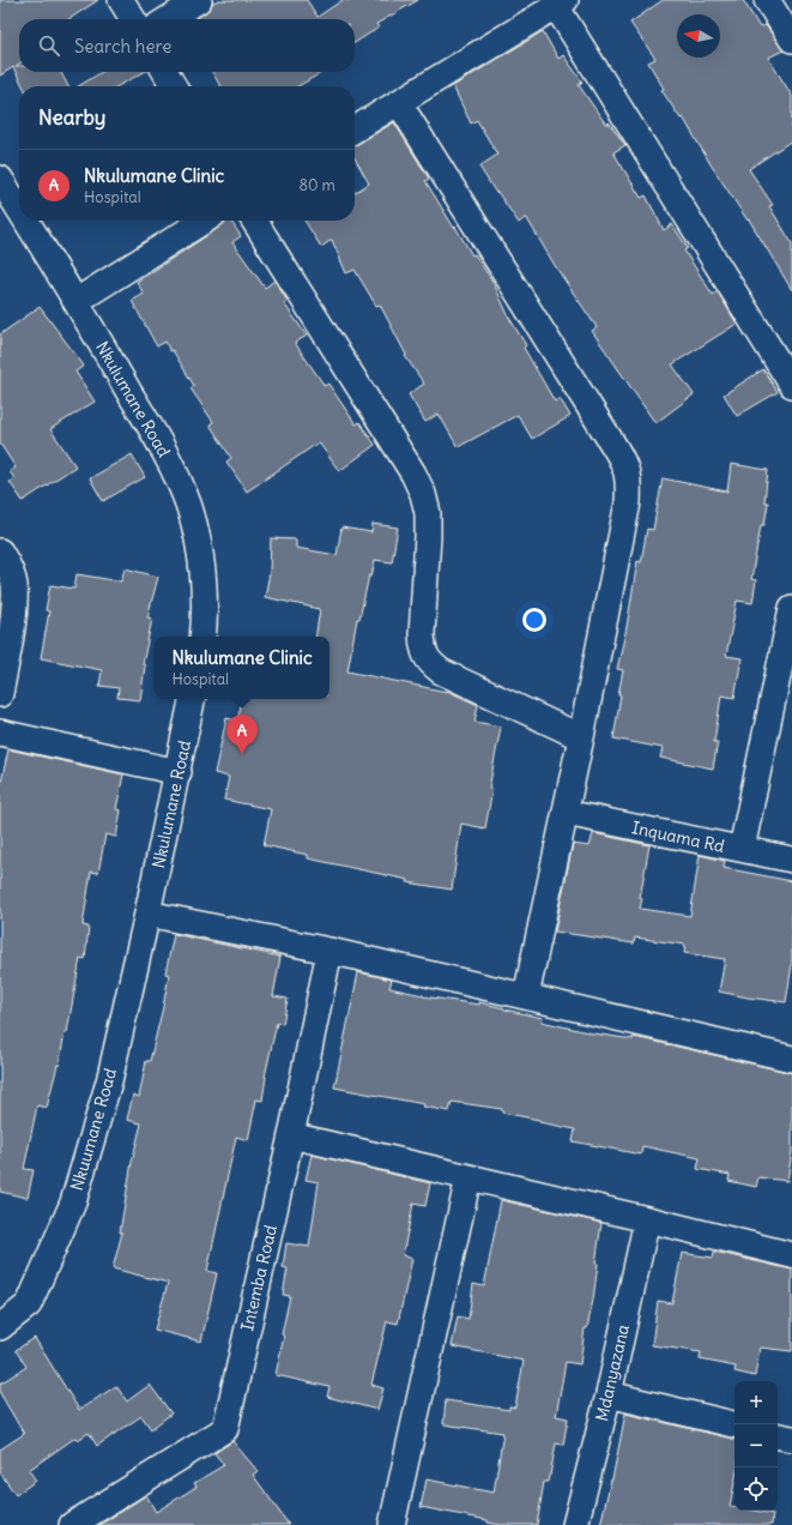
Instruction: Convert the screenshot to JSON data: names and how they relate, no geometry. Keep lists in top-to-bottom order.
{
  "streets": {
    "street": [
      "Nkulumane Road",
      "Inquama Rd",
      "Nkuumane Road",
      "Intemba Road",
      "Mdanyazana"
    ]
  },
  "crossings": [
    ["Nkulumane Road", "Nkuumane Road"]
  ],
  "north": "left",
  "page": {
    "search": "Search here",
    "heading": "Nearby",
    "list": [
      {
        "mark": "A",
        "name": "Nkulumane Clinic",
        "note": "Hospital",
        "value": "80 m"
      }
    ],
    "popup": ["Nkulumane Clinic", "Hospital"],
    "pins": "A",
    "map_buttons": ["+", "−"]
  }
}
